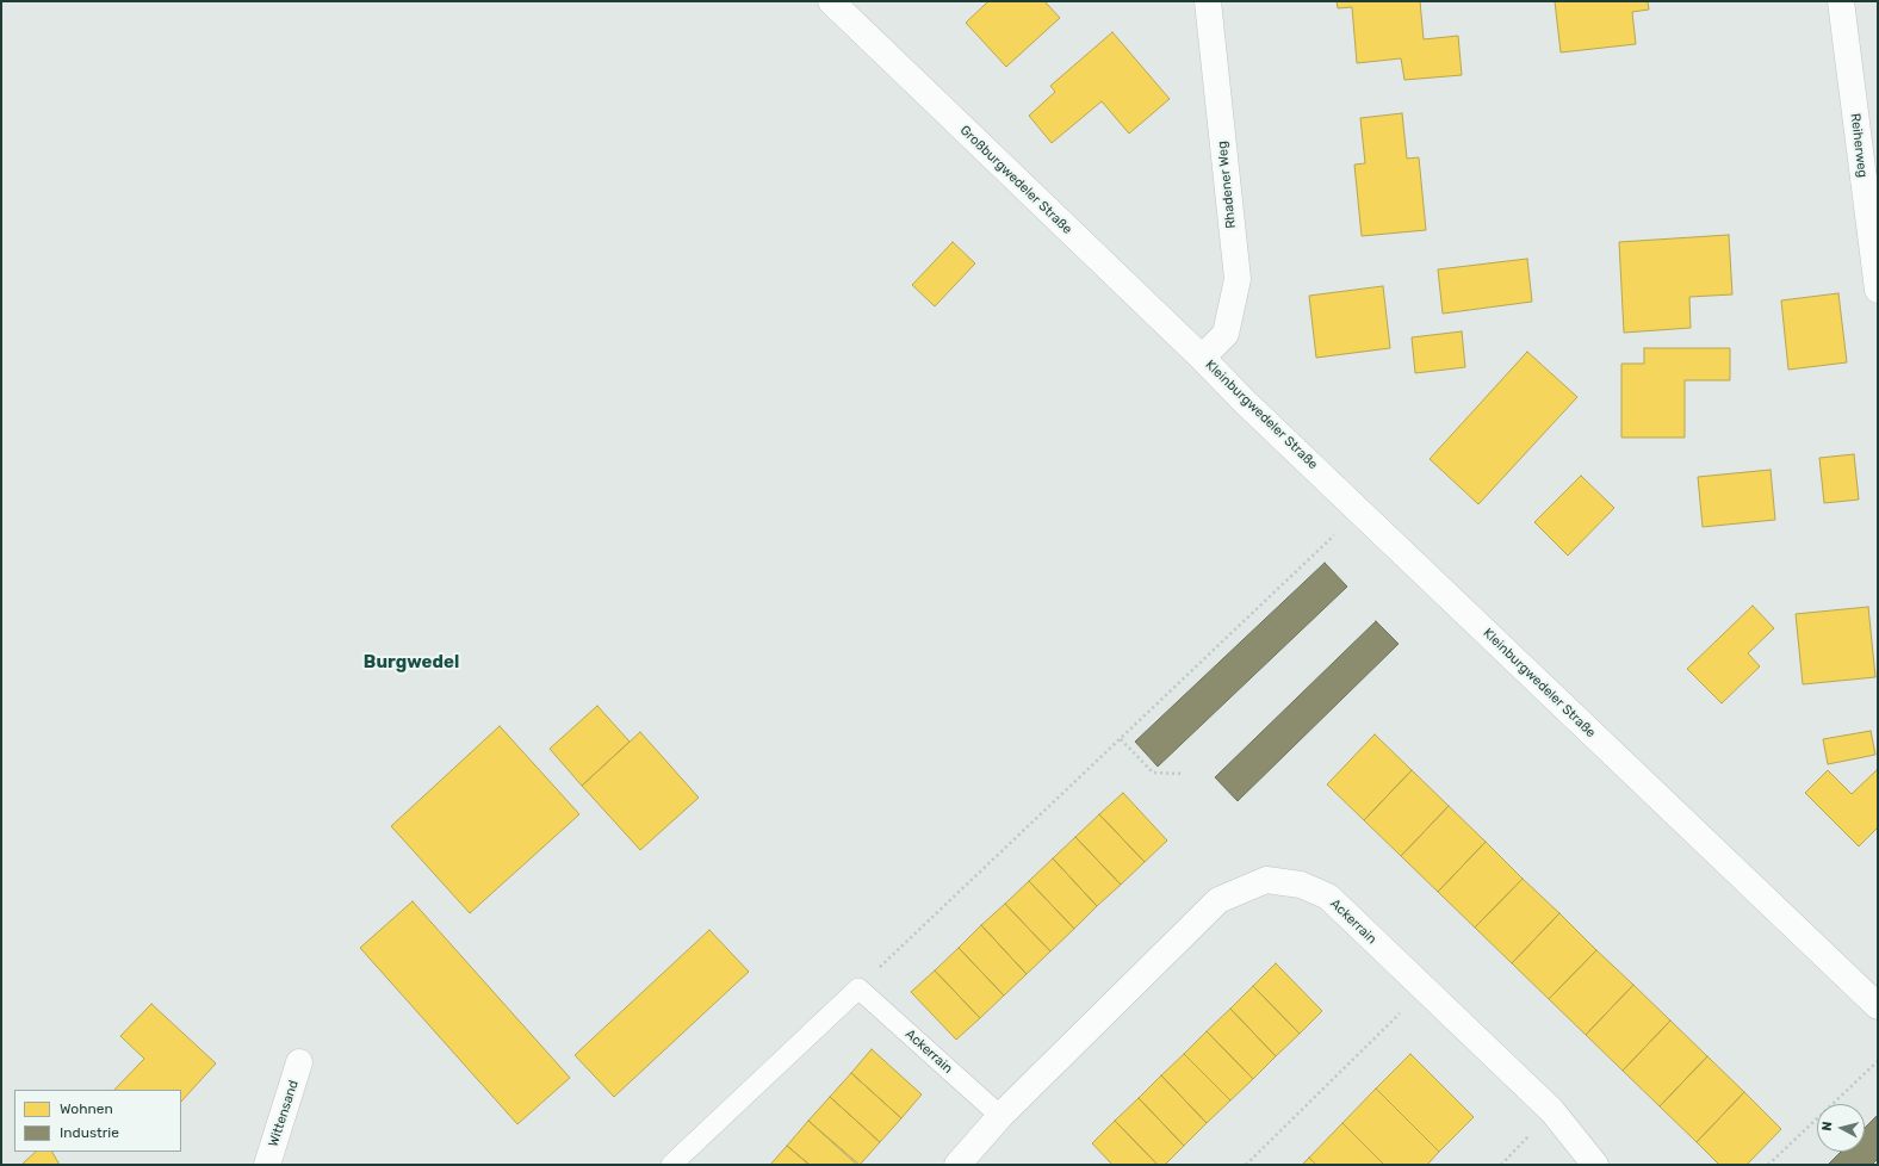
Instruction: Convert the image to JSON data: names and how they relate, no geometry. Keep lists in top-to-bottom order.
{
  "streets": {
    "street": [
      "Reiherweg",
      "Großburgwedeler Straße",
      "Rhadener Weg",
      "Kleinburgwedeler Straße",
      "Ackerrain",
      "Wittensand"
    ]
  },
  "crossings": [
    ["Großburgwedeler Straße", "Rhadener Weg"],
    ["Großburgwedeler Straße", "Kleinburgwedeler Straße"],
    ["Rhadener Weg", "Kleinburgwedeler Straße"]
  ],
  "districts": ["Burgwedel"],
  "legend": ["Wohnen", "Industrie"],
  "north": "left"
}
